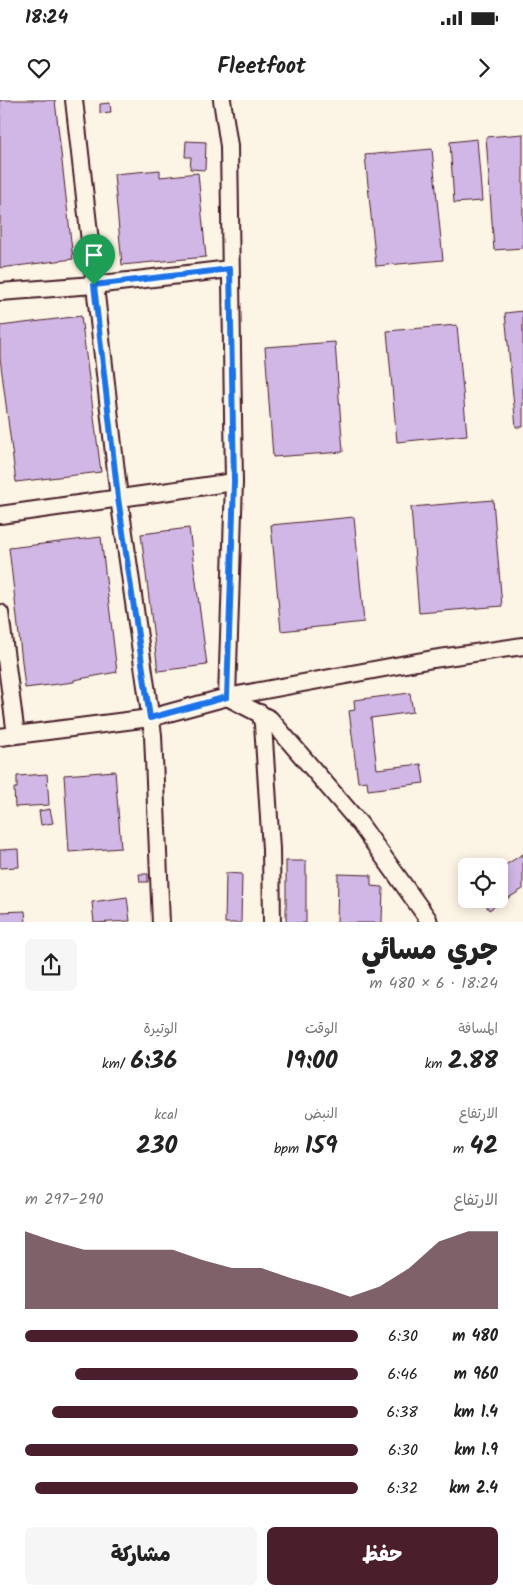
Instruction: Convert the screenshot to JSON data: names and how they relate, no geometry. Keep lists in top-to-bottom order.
{
  "page": {
    "status": "18:24",
    "header": "Fleetfoot",
    "heading": ["جري مسائي", "18:24 · 6 × 480 m"],
    "stats": [
      ["المسافة", "2.88 km"],
      ["الوقت", "19:00"],
      ["الوتيرة", "6:36 /km"],
      ["الارتفاع", "42 m"],
      ["النبض", "159 bpm"],
      ["kcal", "230"]
    ],
    "chart": ["الارتفاع", "290–297 m"],
    "list": [
      {
        "name": "480 m",
        "note": "6:30"
      },
      {
        "name": "960 m",
        "note": "6:46"
      },
      {
        "name": "1.4 km",
        "note": "6:38"
      },
      {
        "name": "1.9 km",
        "note": "6:30"
      },
      {
        "name": "2.4 km",
        "note": "6:32"
      }
    ],
    "buttons": ["حفظ", "مشاركة"]
  }
}
